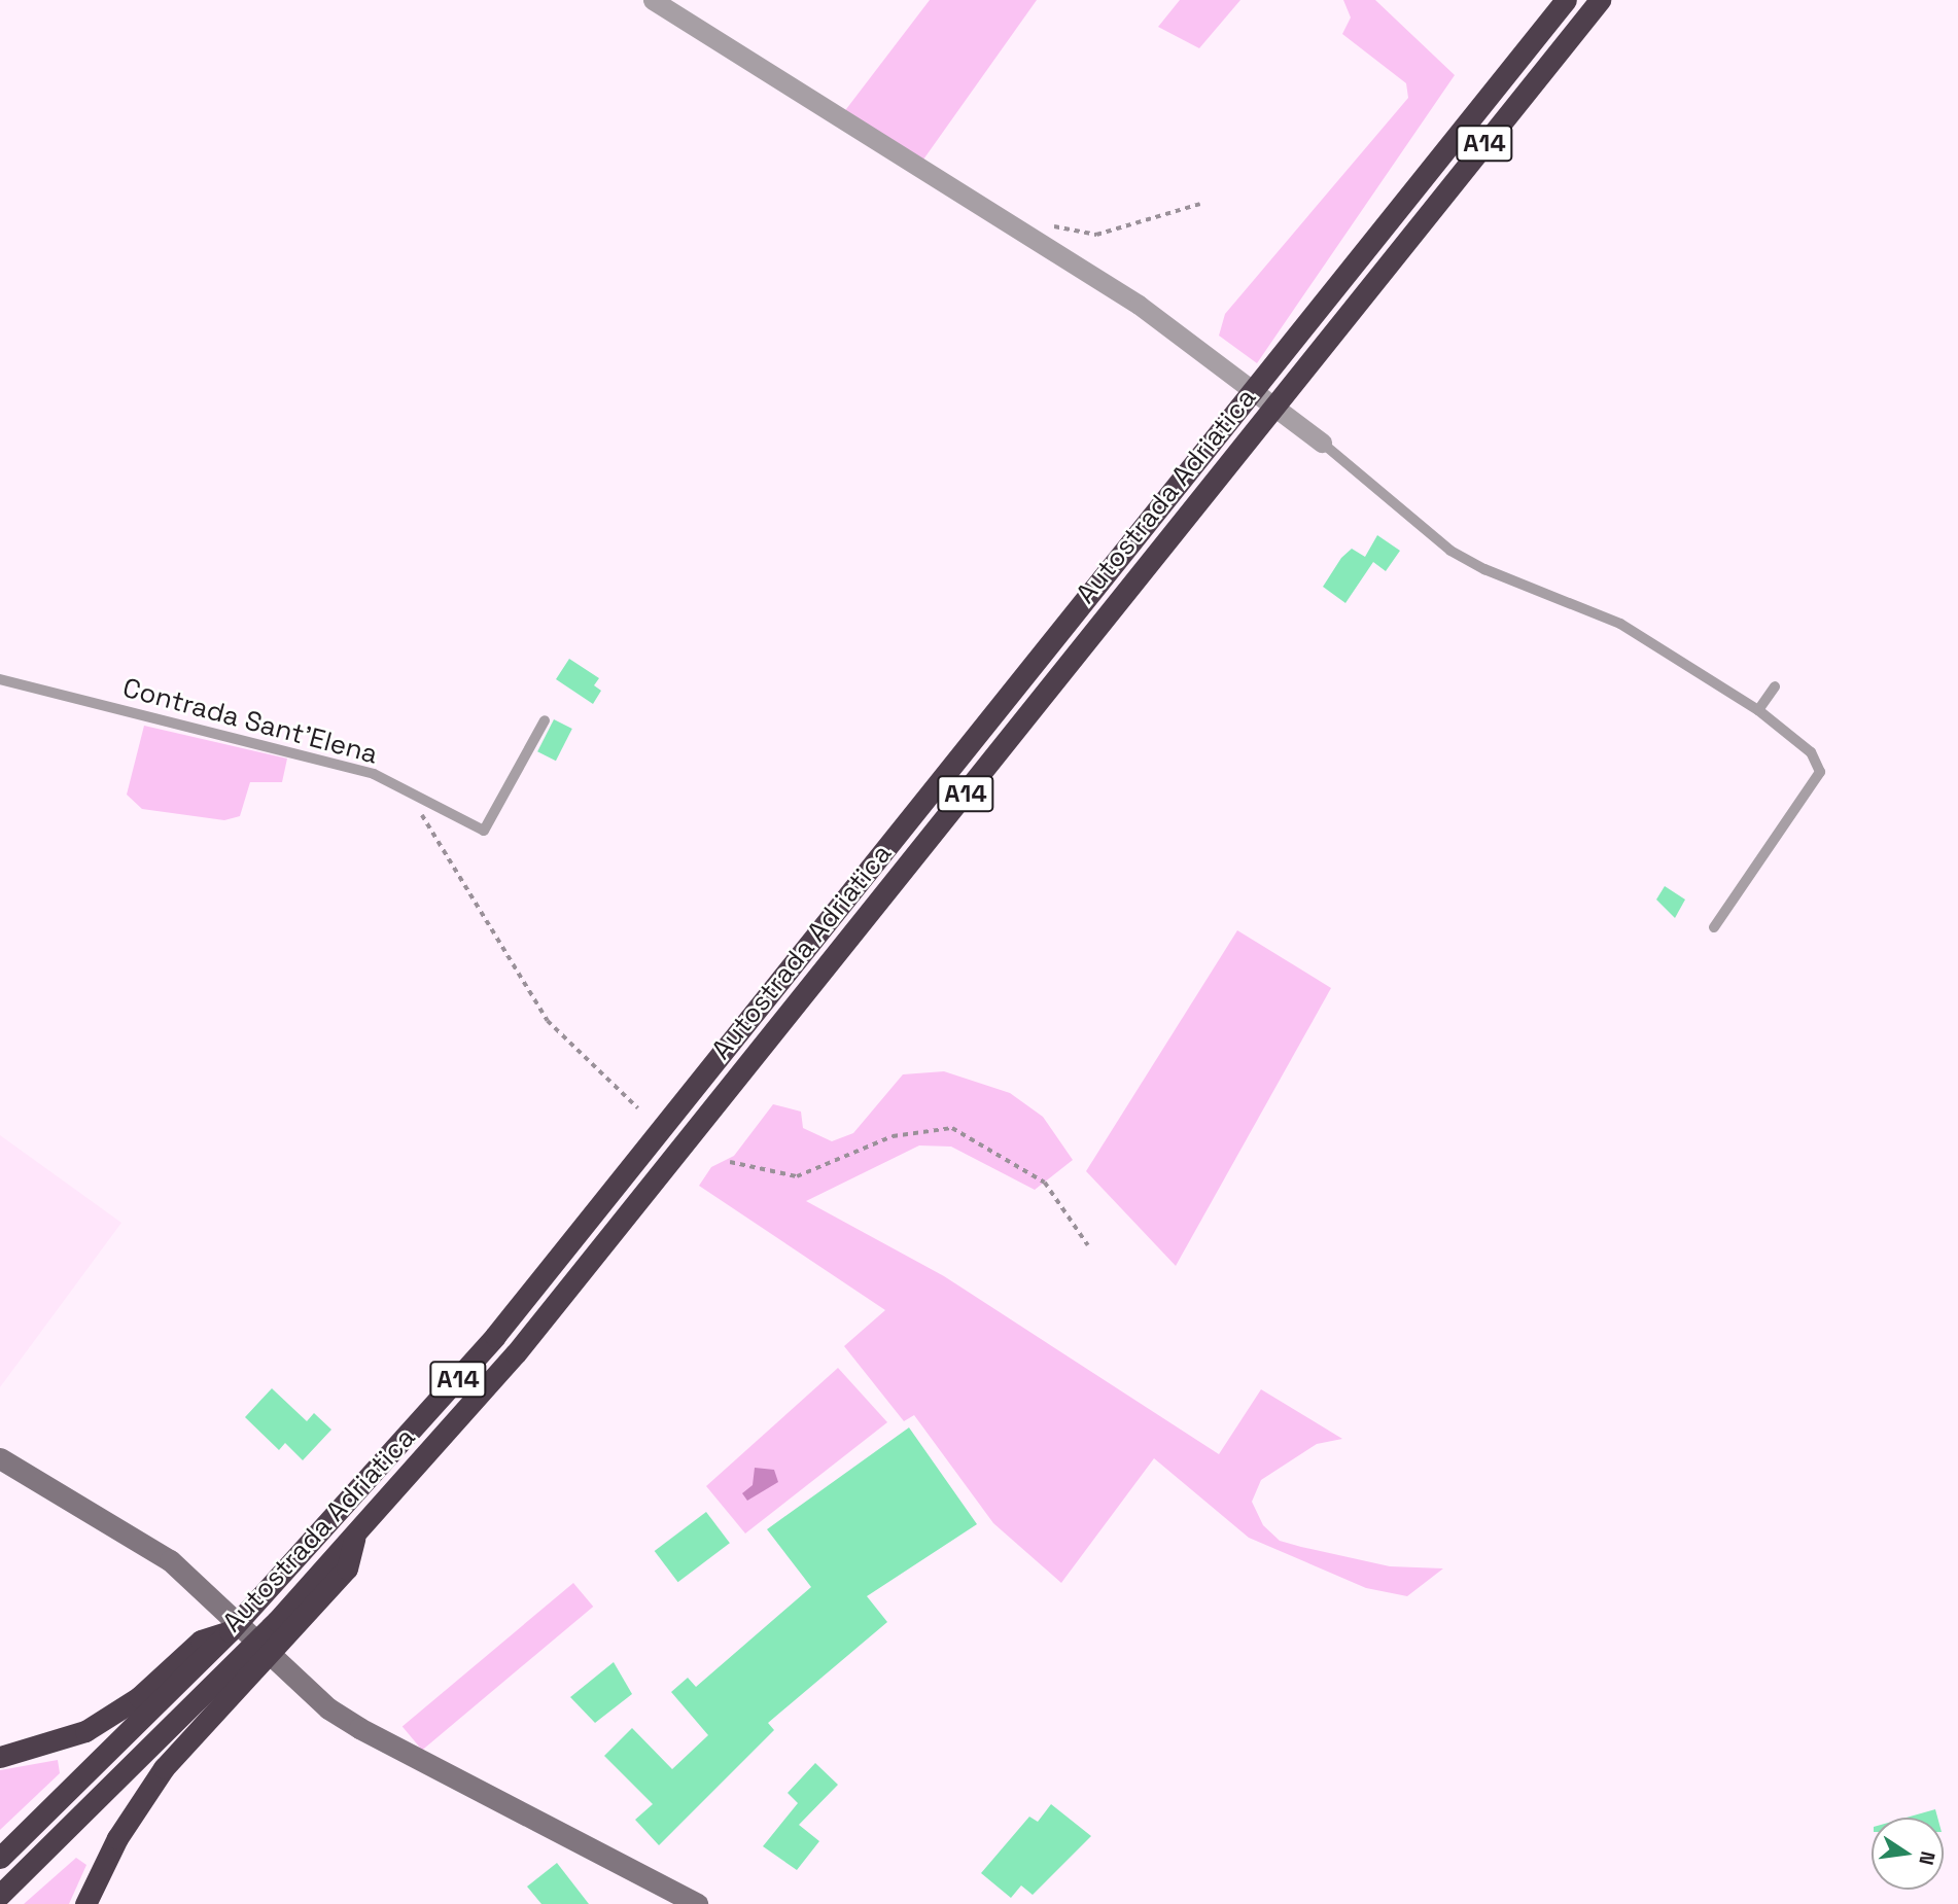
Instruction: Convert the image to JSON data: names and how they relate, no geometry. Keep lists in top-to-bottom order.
{
  "streets": {
    "highway": ["A14", "Autostrada Adriatica"],
    "lane": ["Contrada Sant'Elena"]
  },
  "north": "right"
}
